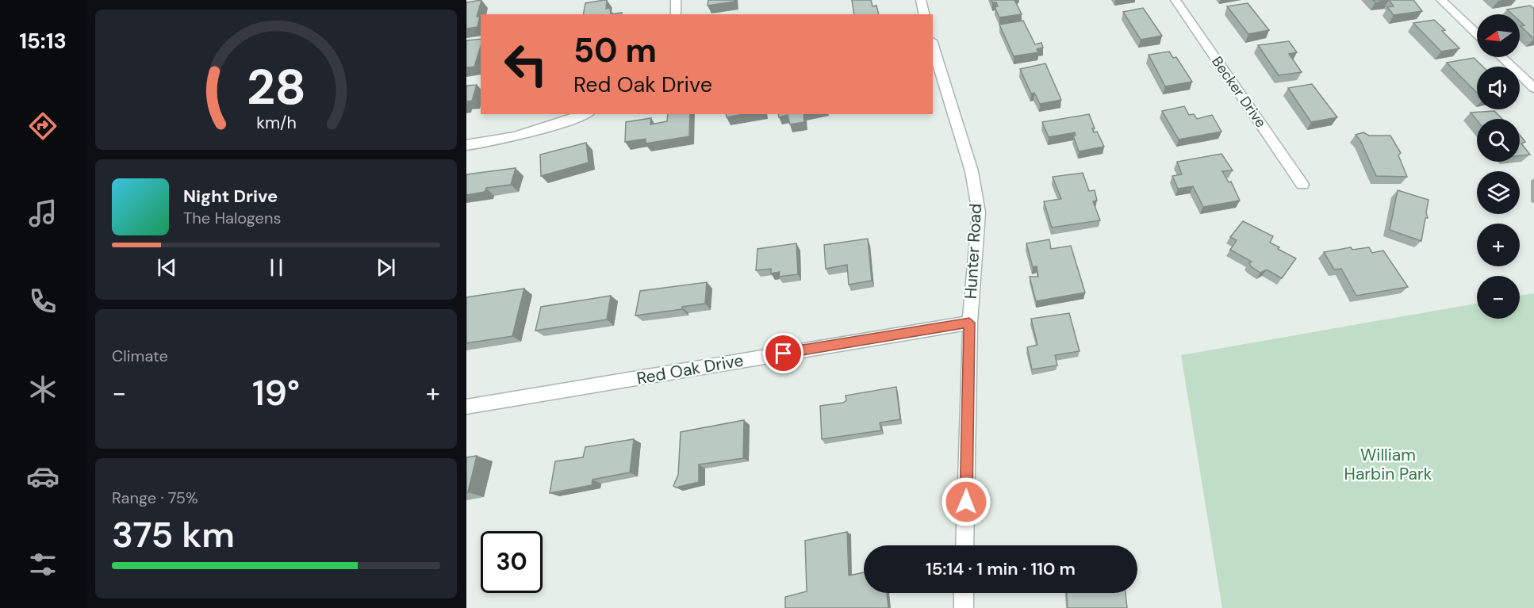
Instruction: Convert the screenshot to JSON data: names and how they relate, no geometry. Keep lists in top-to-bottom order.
{
  "streets": {
    "street": ["Becker Drive", "Hunter Road", "Red Oak Drive"]
  },
  "crossings": [
    ["Hunter Road", "Red Oak Drive"]
  ],
  "parks": ["William Harbin Park"],
  "north": "left",
  "page": {
    "tabs": "15:13",
    "map_buttons": ["+", "−"],
    "turn": ["50 m", "Red Oak Drive"],
    "song": ["Night Drive", "The Halogens"],
    "tile": [
      "Climate",
      ["Range · 75%", "375 km"]
    ],
    "heat": ["−", "19°", "+"],
    "limit": "30",
    "trip": "15:14 · 1 min · 110 m",
    "gauge": ["28", "km/h"]
  }
}
